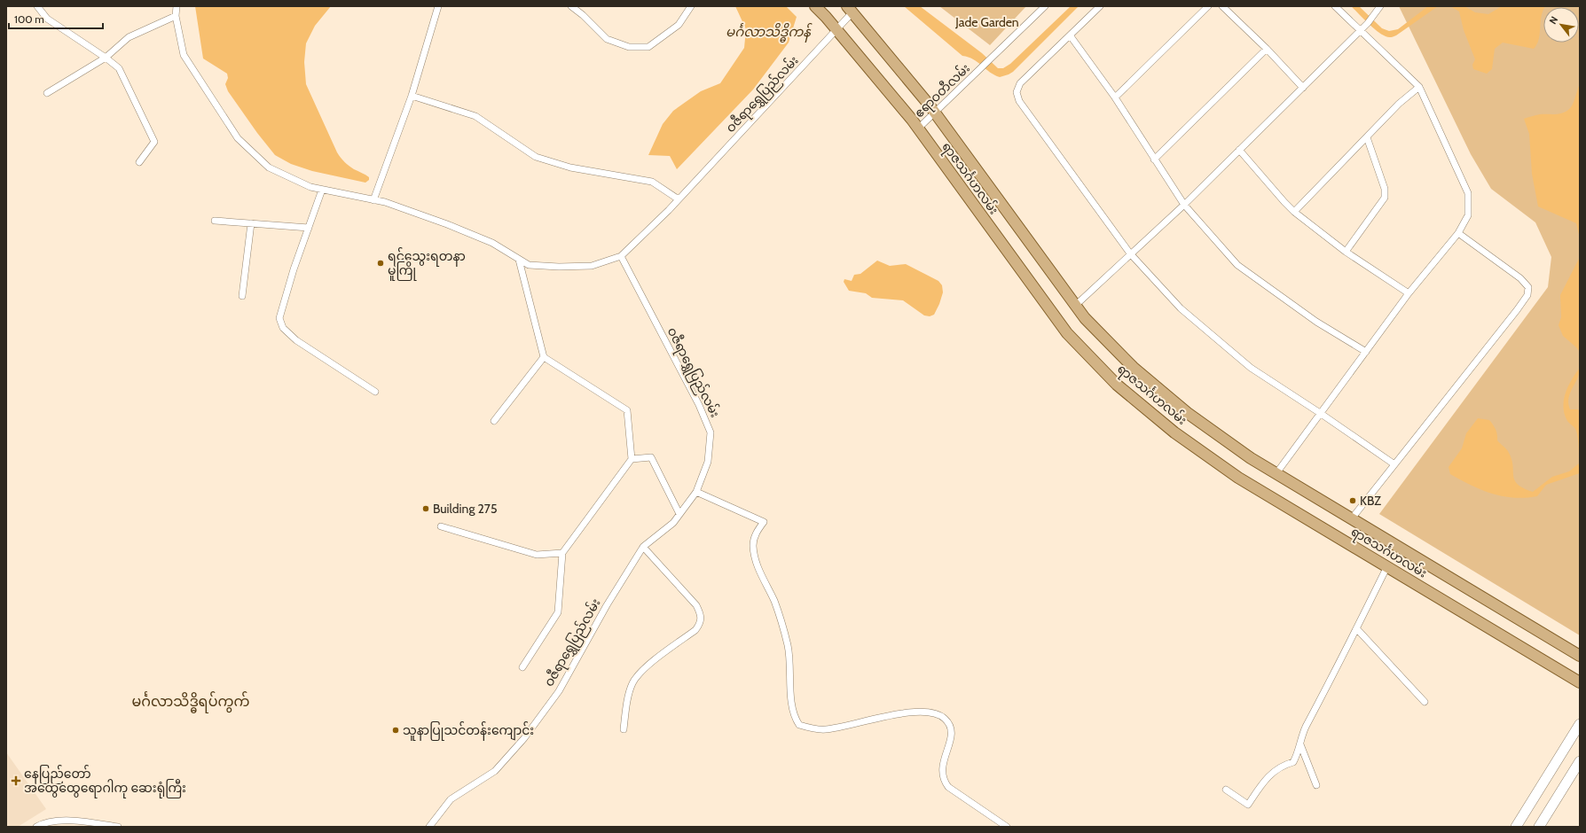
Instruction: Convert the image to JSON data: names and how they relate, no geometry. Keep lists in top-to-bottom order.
{
  "streets": {
    "main road": ["ရာဇသင်္ဂဟလမ်း"],
    "street": ["ဧရာဝတီလမ်း", "ဝဇီရာရွှေပြည်လမ်း"]
  },
  "crossings": [
    ["ဧရာဝတီလမ်း", "ရာဇသင်္ဂဟလမ်း"],
    ["ဝဇီရာရွှေပြည်လမ်း", "ရာဇသင်္ဂဟလမ်း"]
  ],
  "districts": ["မင်္ဂလာသိဒ္ဓိရပ်ကွက်"],
  "water": ["မင်္ဂလာသိဒ္ဓိကန်"],
  "parks": ["Jade Garden"],
  "places": {
    "other": [
      "ရင်သွေးရတနာ မူကြို",
      "KBZ",
      "Building 275",
      "သူနာပြုသင်တန်းကျောင်း"
    ],
    "health": ["နေပြည်တော် အထွေထွေရောဂါကု ဆေးရုံကြီး"]
  },
  "scale_bar": "100 m",
  "north": "top left"
}
